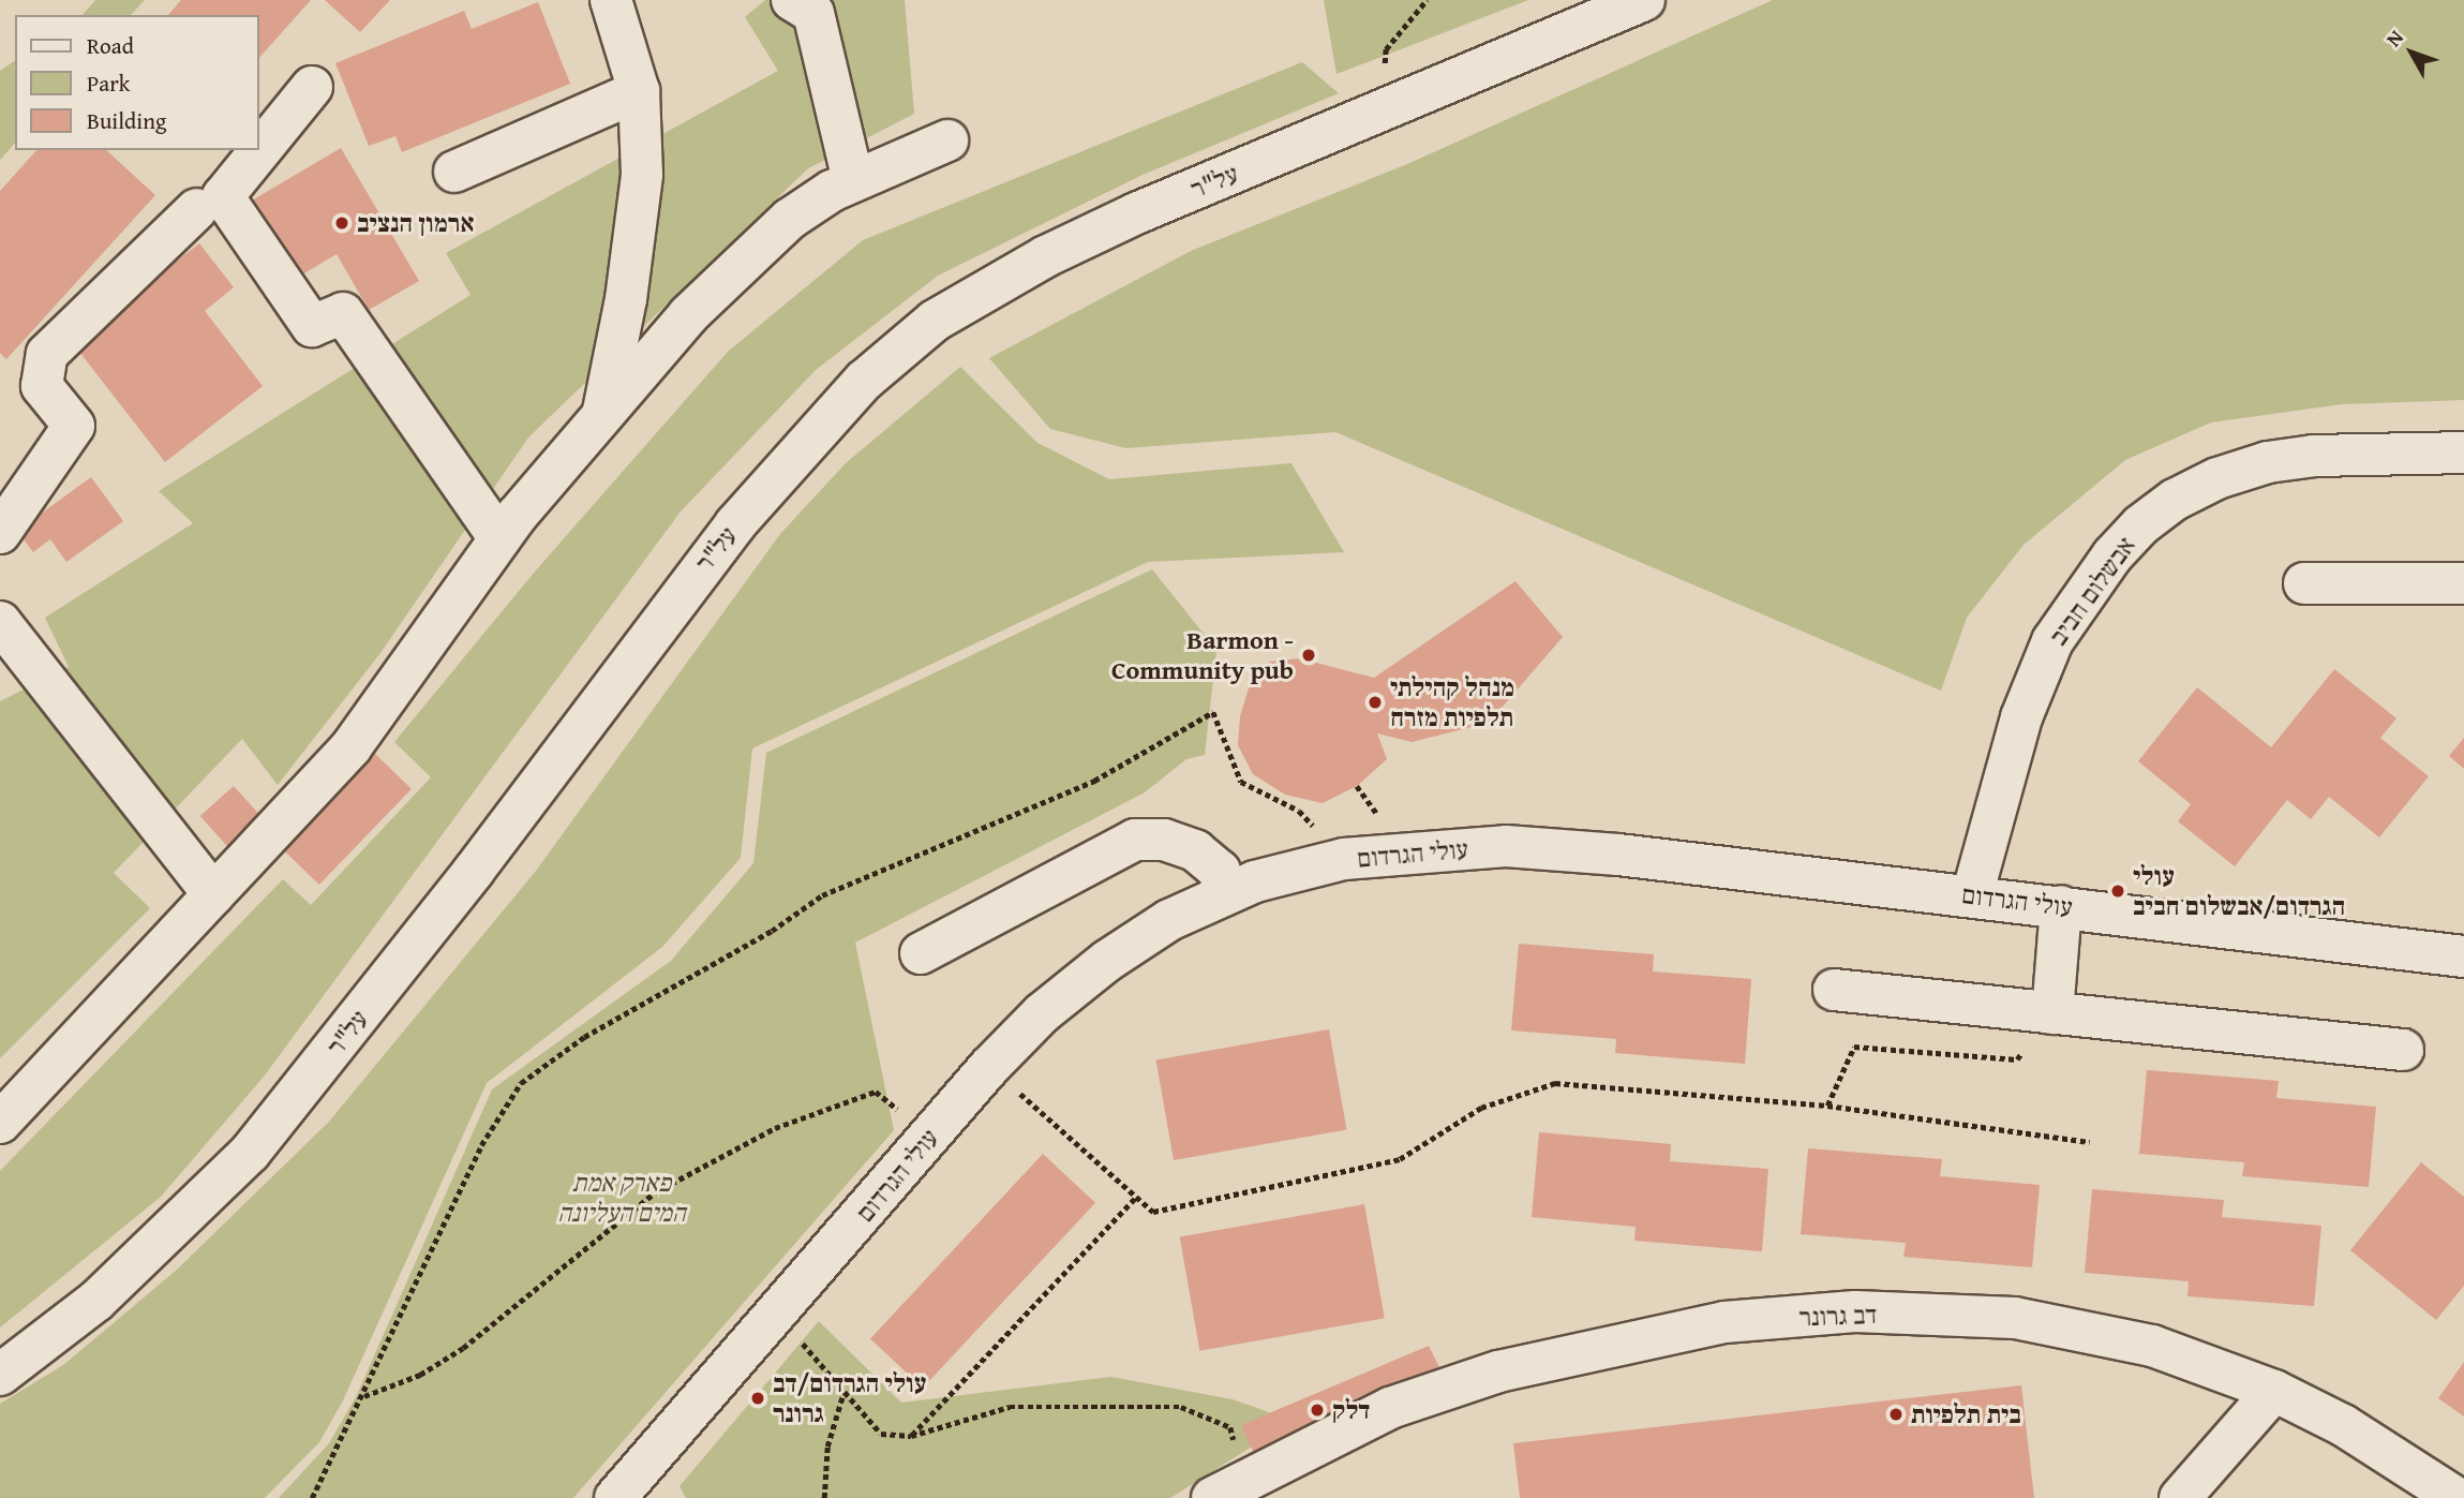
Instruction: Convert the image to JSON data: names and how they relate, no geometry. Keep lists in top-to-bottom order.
{
  "streets": {
    "street": [
      "על\"ר",
      "אבשלום חביב",
      "עולי הגרדום",
      "דב גרונר"
    ]
  },
  "crossings": [
    ["אבשלום חביב", "עולי הגרדום"]
  ],
  "parks": ["פארק אמת המים העליונה"],
  "places": [
    "ארמון הנציב",
    "Barmon - Community pub",
    "מנהל קהילתי תלפיות מזרח",
    "עולי הגרדום/אבשלום חביב",
    "עולי הגרדום/דב גרונר",
    "דלק",
    "בית תלפיות"
  ],
  "legend": ["Road", "Park", "Building"],
  "north": "top left"
}
